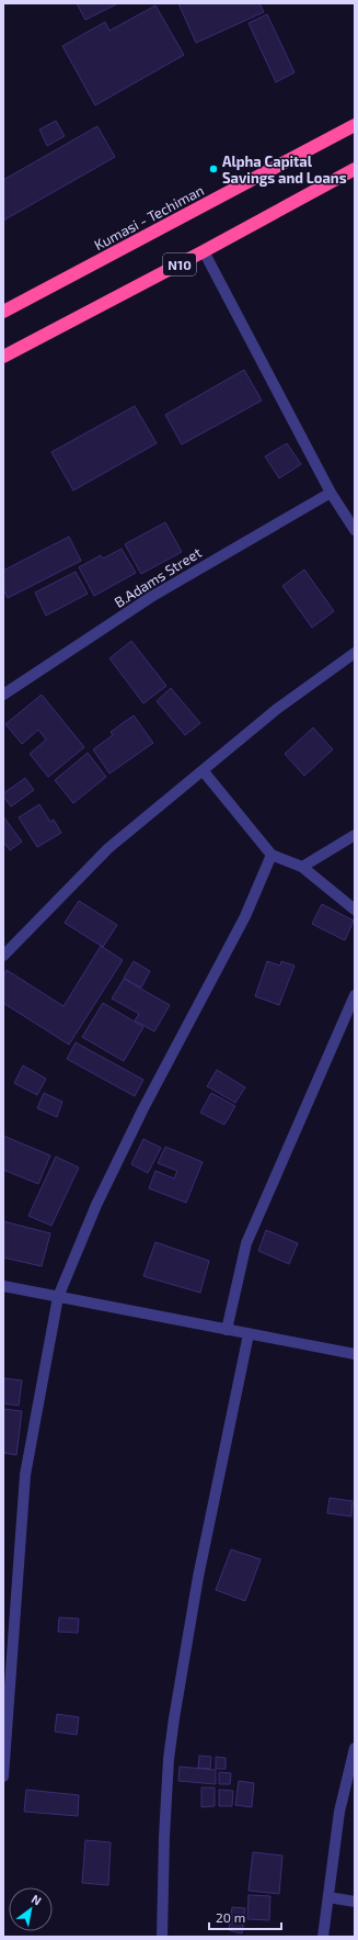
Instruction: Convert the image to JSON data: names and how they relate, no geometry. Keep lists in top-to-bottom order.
{
  "streets": {
    "highway": ["Kumasi - Techiman", "N10"],
    "lane": ["B.Adams Street"]
  },
  "places": ["Alpha Capital Savings and Loans"],
  "scale_bar": "20 m",
  "north": "top right"
}
